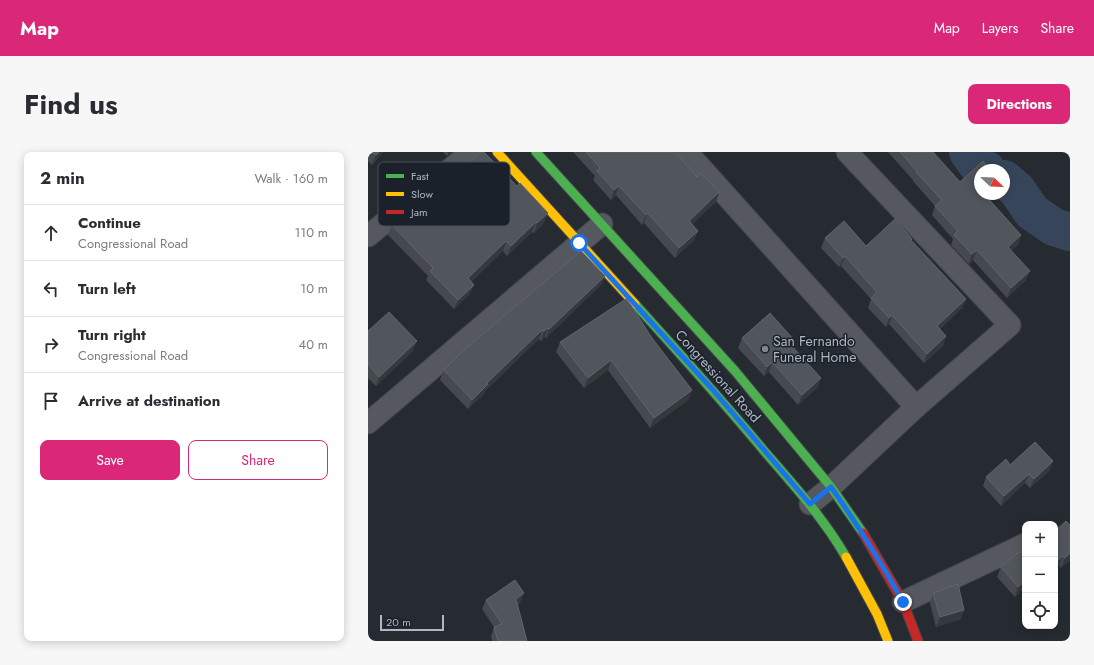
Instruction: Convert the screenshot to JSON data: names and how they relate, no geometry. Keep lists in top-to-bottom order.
{
  "streets": {
    "main road": ["Congressional Road"]
  },
  "places": ["San Fernando Funeral Home"],
  "legend": ["Fast", "Slow", "Jam"],
  "scale_bar": "20 m",
  "north": "bottom right",
  "page": {
    "header": "Map",
    "nav": ["Map", "Layers", "Share"],
    "title": "Find us",
    "buttons": [
      "Directions",
      ["Save", "Share"]
    ],
    "heading": ["2 min", "Walk · 160 m"],
    "list": [
      ["Continue", "Congressional Road", "110 m"],
      ["Turn left", "10 m"],
      ["Turn right", "Congressional Road", "40 m"],
      "Arrive at destination"
    ],
    "map_buttons": ["+", "−"],
    "scale": "20 m"
  }
}
